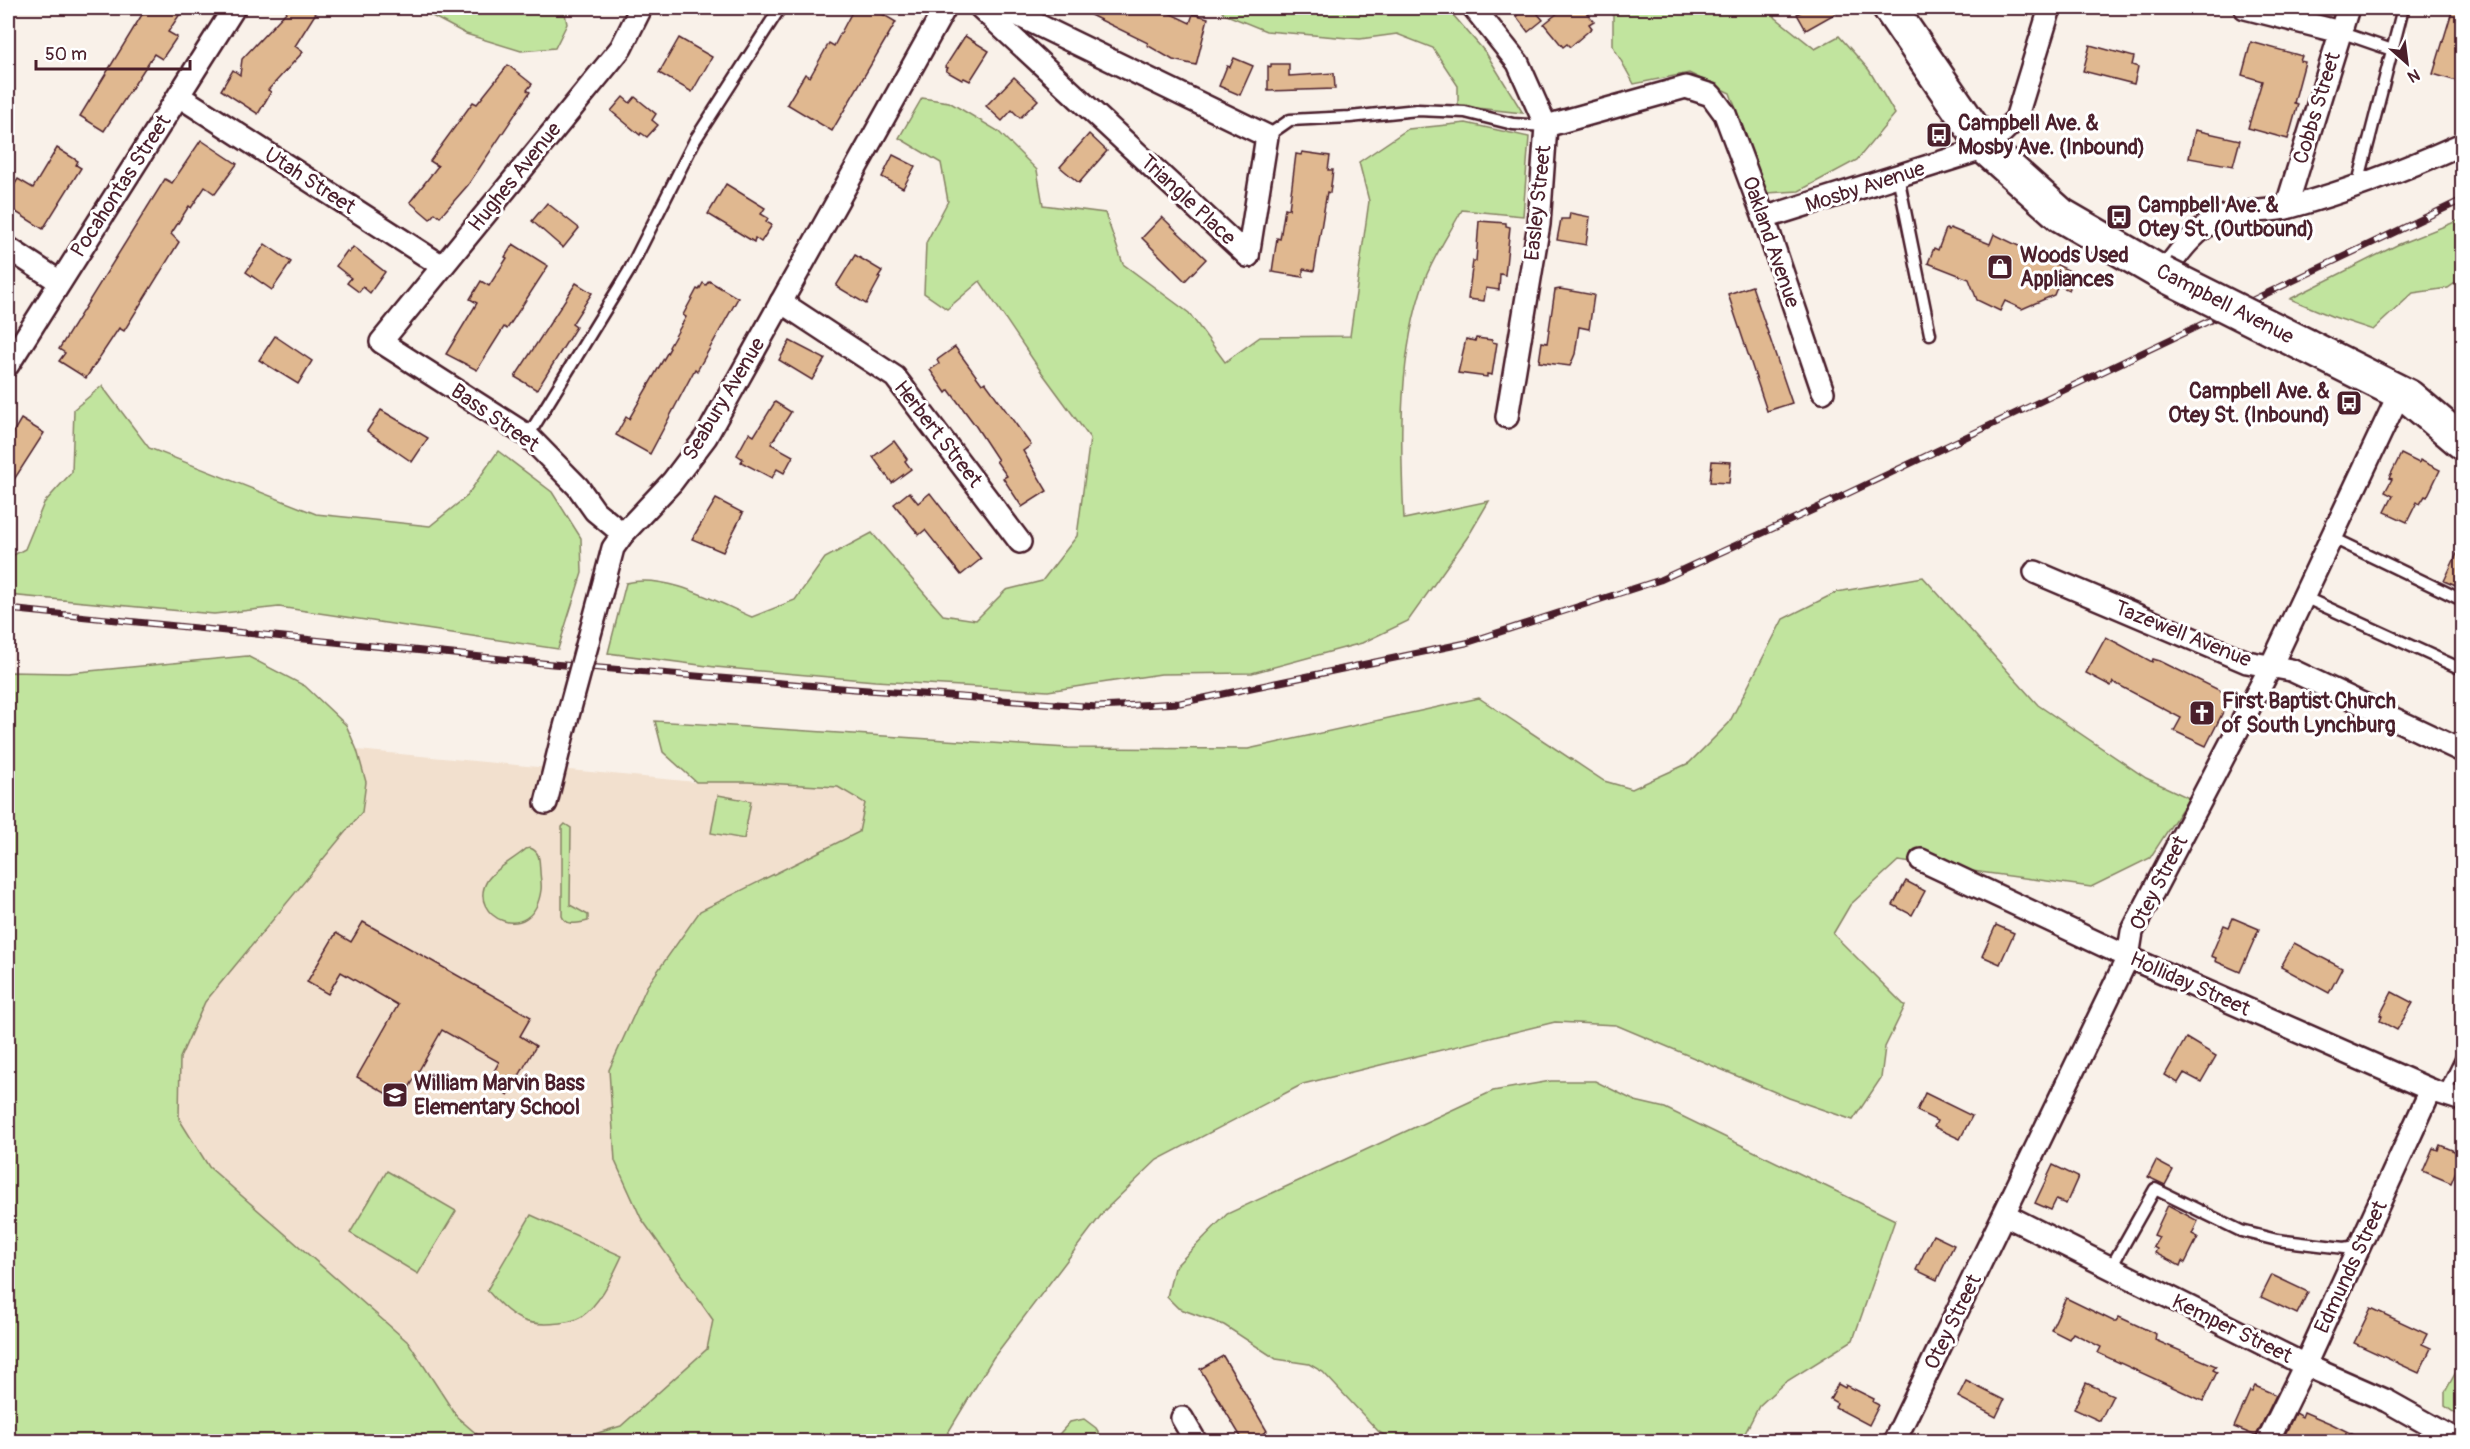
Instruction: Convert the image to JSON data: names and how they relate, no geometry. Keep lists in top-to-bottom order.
{
  "streets": {
    "main road": ["Campbell Avenue"],
    "street": [
      "Cobbs Street",
      "Hughes Avenue",
      "Utah Street",
      "Pocahontas Street",
      "Mosby Avenue",
      "Triangle Place",
      "Easley Street",
      "Oakland Avenue",
      "Seabury Avenue",
      "Bass Street",
      "Herbert Street",
      "Tazewell Avenue",
      "Otey Street",
      "Holliday Street",
      "Edmunds Street",
      "Kemper Street"
    ]
  },
  "crossings": [
    ["Hughes Avenue", "Utah Street"],
    ["Hughes Avenue", "Bass Street"],
    ["Utah Street", "Pocahontas Street"],
    ["Mosby Avenue", "Oakland Avenue"],
    ["Mosby Avenue", "Campbell Avenue"],
    ["Easley Street", "Oakland Avenue"],
    ["Campbell Avenue", "Otey Street"],
    ["Seabury Avenue", "Bass Street"],
    ["Seabury Avenue", "Herbert Street"],
    ["Tazewell Avenue", "Otey Street"],
    ["Otey Street", "Holliday Street"],
    ["Otey Street", "Kemper Street"],
    ["Holliday Street", "Edmunds Street"],
    ["Edmunds Street", "Kemper Street"]
  ],
  "places": {
    "bus stop": ["Campbell Ave. & Mosby Ave. (Inbound)", "Campbell Ave. & Otey St. (Outbound)", "Campbell Ave. & Otey St. (Inbound)"],
    "shop": ["Woods Used Appliances"],
    "church": ["First Baptist Church of South Lynchburg"],
    "school or university": ["William Marvin Bass Elementary School"]
  },
  "scale_bar": "50 m",
  "north": "bottom right"
}
